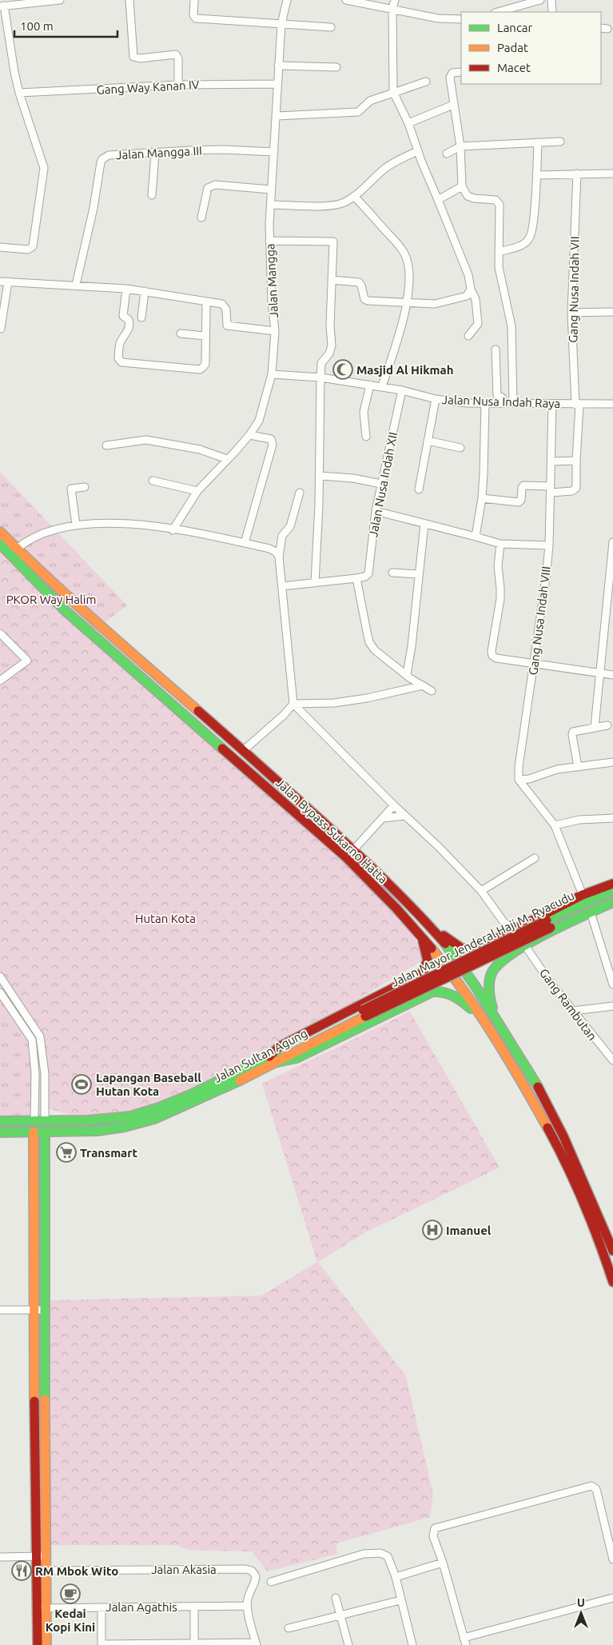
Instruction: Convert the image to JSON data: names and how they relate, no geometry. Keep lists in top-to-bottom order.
{
  "streets": {
    "main road": ["Jalan Bypass Sukarno Hatta", "Jalan Mayor Jenderal Haji M. Ryacudu", "Jalan Sultan Agung"],
    "street": [
      "Gang Way Kanan IV",
      "Jalan Mangga III",
      "Jalan Mangga",
      "Gang Nusa Indah VII",
      "Jalan Nusa Indah Raya",
      "Jalan Nusa Indah XII",
      "Gang Nusa Indah VIII",
      "Gang Rambutan",
      "Jalan Akasia",
      "Jalan Agathis"
    ]
  },
  "crossings": [
    ["Gang Way Kanan IV", "Jalan Mangga"],
    ["Jalan Mangga III", "Jalan Mangga"],
    ["Jalan Mangga", "Jalan Nusa Indah Raya"],
    ["Gang Nusa Indah VII", "Jalan Nusa Indah Raya"],
    ["Jalan Nusa Indah Raya", "Jalan Nusa Indah XII"],
    ["Jalan Nusa Indah Raya", "Gang Nusa Indah VIII"],
    ["Jalan Mayor Jenderal Haji M. Ryacudu", "Jalan Sultan Agung"],
    ["Jalan Akasia", "Jalan Agathis"]
  ],
  "parks": ["PKOR Way Halim", "Hutan Kota"],
  "places": {
    "mosque": ["Masjid Al Hikmah"],
    "sports": ["Lapangan Baseball Hutan Kota"],
    "supermarket": ["Transmart"],
    "hospital": ["Imanuel"],
    "restaurant": ["RM Mbok Wito"],
    "cafe": ["Kedai Kopi Kini"]
  },
  "legend": ["Lancar", "Padat", "Macet"],
  "scale_bar": "100 m",
  "north": "top"
}
